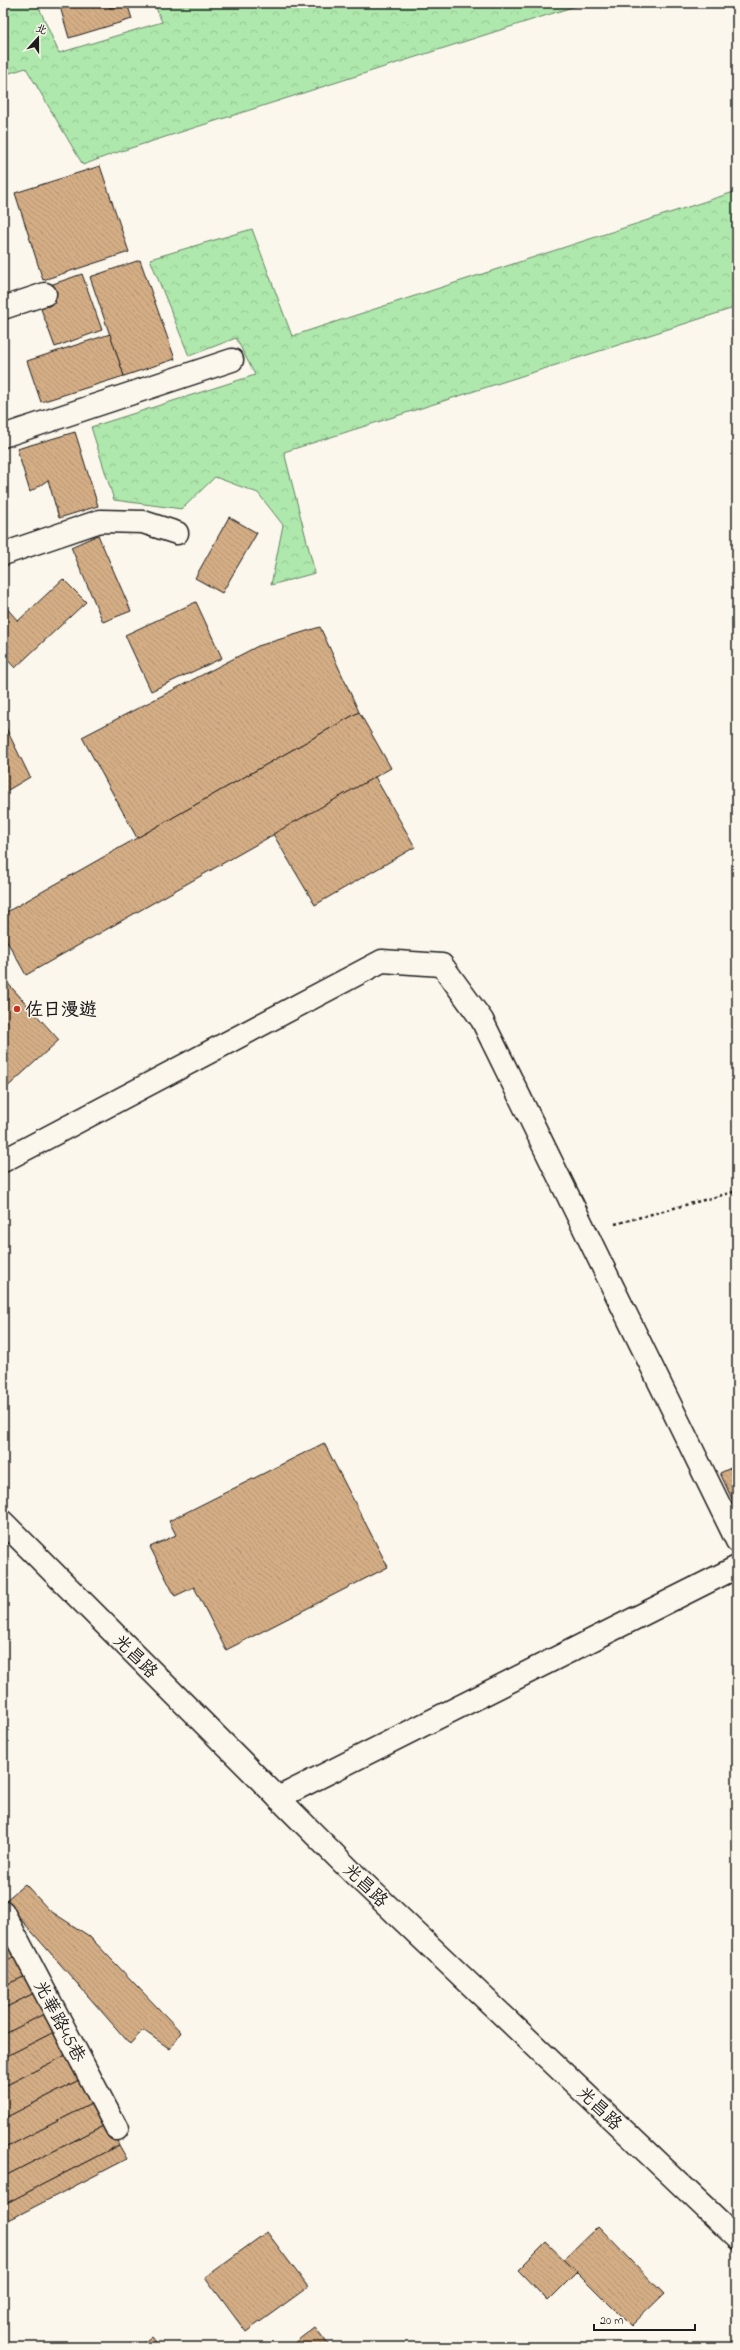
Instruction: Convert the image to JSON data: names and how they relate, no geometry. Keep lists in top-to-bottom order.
{
  "streets": {
    "street": ["光昌路", "光華路45巷"]
  },
  "places": ["佐日漫遊"],
  "scale_bar": "20 m",
  "north": "top"
}
